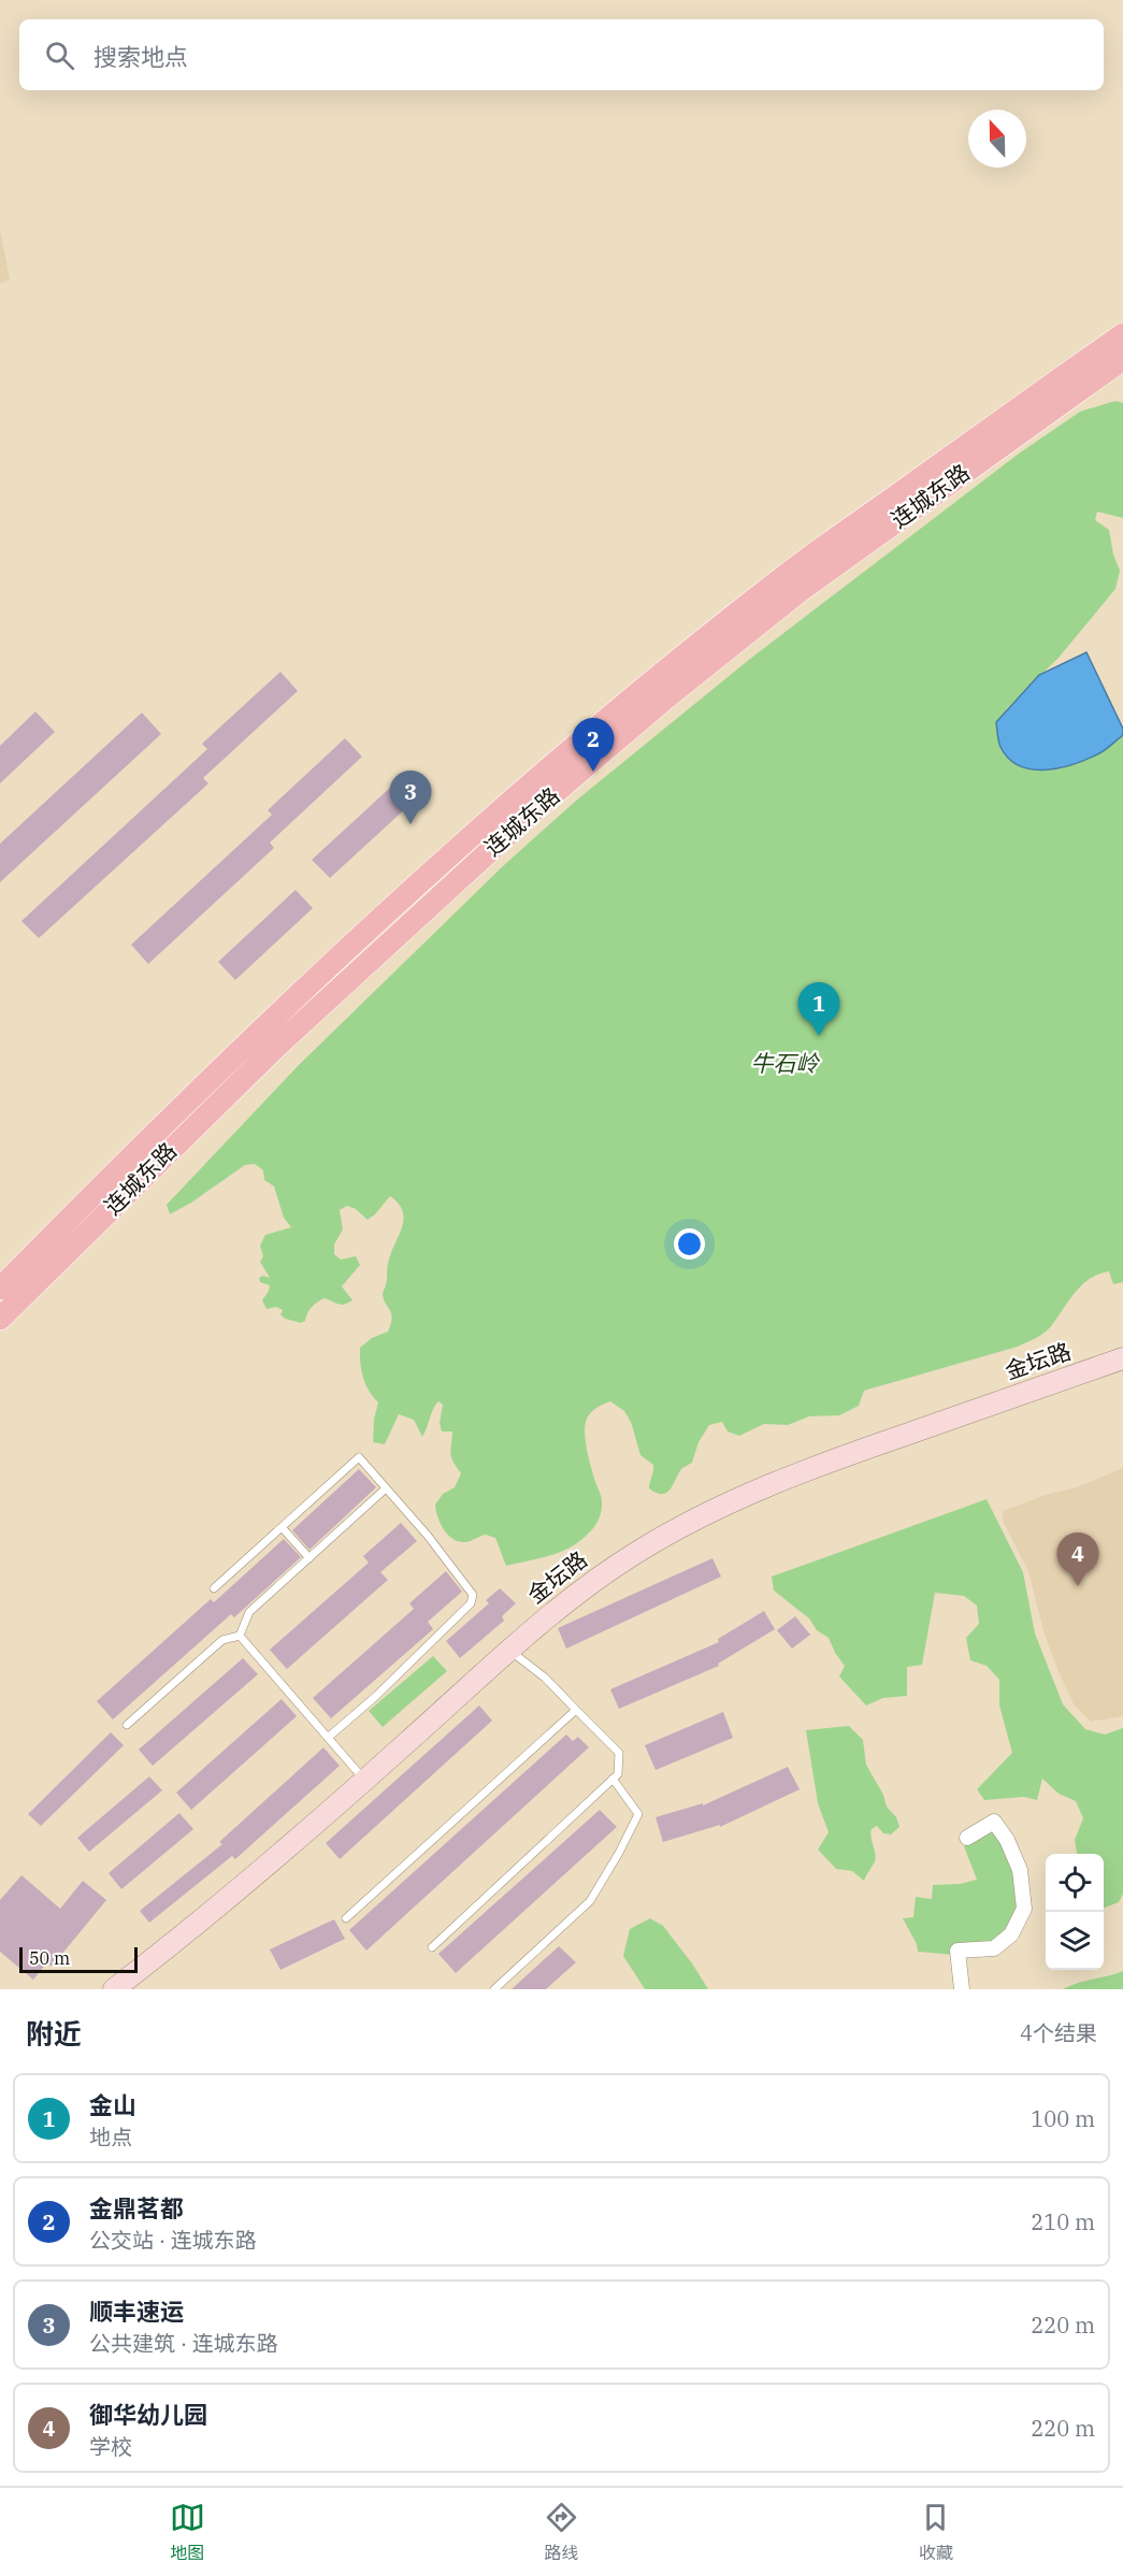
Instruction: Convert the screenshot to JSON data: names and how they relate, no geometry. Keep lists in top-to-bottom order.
{
  "streets": {
    "main road": ["连城东路", "金坛路"]
  },
  "parks": ["牛石岭"],
  "scale_bar": "50 m",
  "north": "top",
  "page": {
    "search": "搜索地点",
    "pins": [
      "2",
      "3",
      "1",
      "4"
    ],
    "scale": "50 m",
    "heading": ["附近", "4个结果"],
    "list": [
      {
        "mark": "1",
        "name": "金山",
        "note": "地点",
        "value": "100 m"
      },
      {
        "mark": "2",
        "name": "金鼎茗都",
        "note": "公交站 · 连城东路",
        "value": "210 m"
      },
      {
        "mark": "3",
        "name": "顺丰速运",
        "note": "公共建筑 · 连城东路",
        "value": "220 m"
      },
      {
        "mark": "4",
        "name": "御华幼儿园",
        "note": "学校",
        "value": "220 m"
      }
    ],
    "nav": ["地图", "路线", "收藏"]
  }
}
